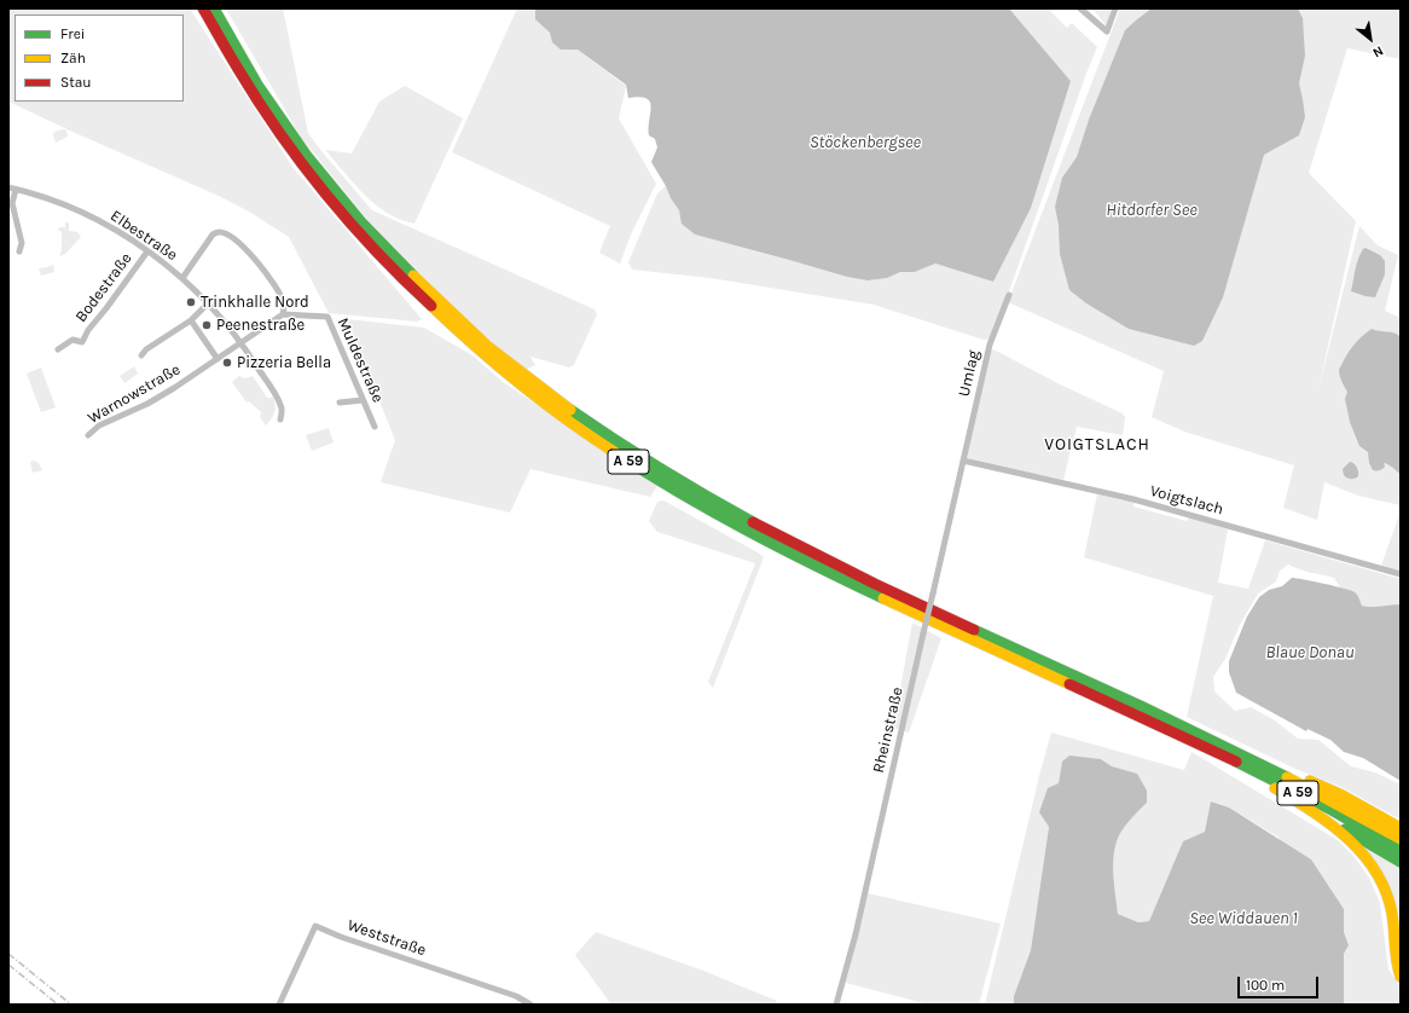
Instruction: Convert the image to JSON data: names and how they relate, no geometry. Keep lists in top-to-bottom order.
{
  "streets": {
    "highway": ["A 59"],
    "street": [
      "Elbestraße",
      "Bodestraße",
      "Muldestraße",
      "Umlag",
      "Warnowstraße",
      "Voigtslach",
      "Rheinstraße",
      "Weststraße"
    ]
  },
  "crossings": [
    ["Elbestraße", "Bodestraße"],
    ["Elbestraße", "Warnowstraße"],
    ["Umlag", "Voigtslach"],
    ["Umlag", "Rheinstraße"],
    ["Voigtslach", "Rheinstraße"]
  ],
  "districts": ["VOIGTSLACH"],
  "water": [
    "Stöckenbergsee",
    "Hitdorfer See",
    "Blaue Donau",
    "See Widdauen 1"
  ],
  "places": ["Trinkhalle Nord", "Peenestraße", "Pizzeria Bella"],
  "legend": ["Frei", "Zäh", "Stau"],
  "scale_bar": "100 m",
  "north": "bottom right"
}
